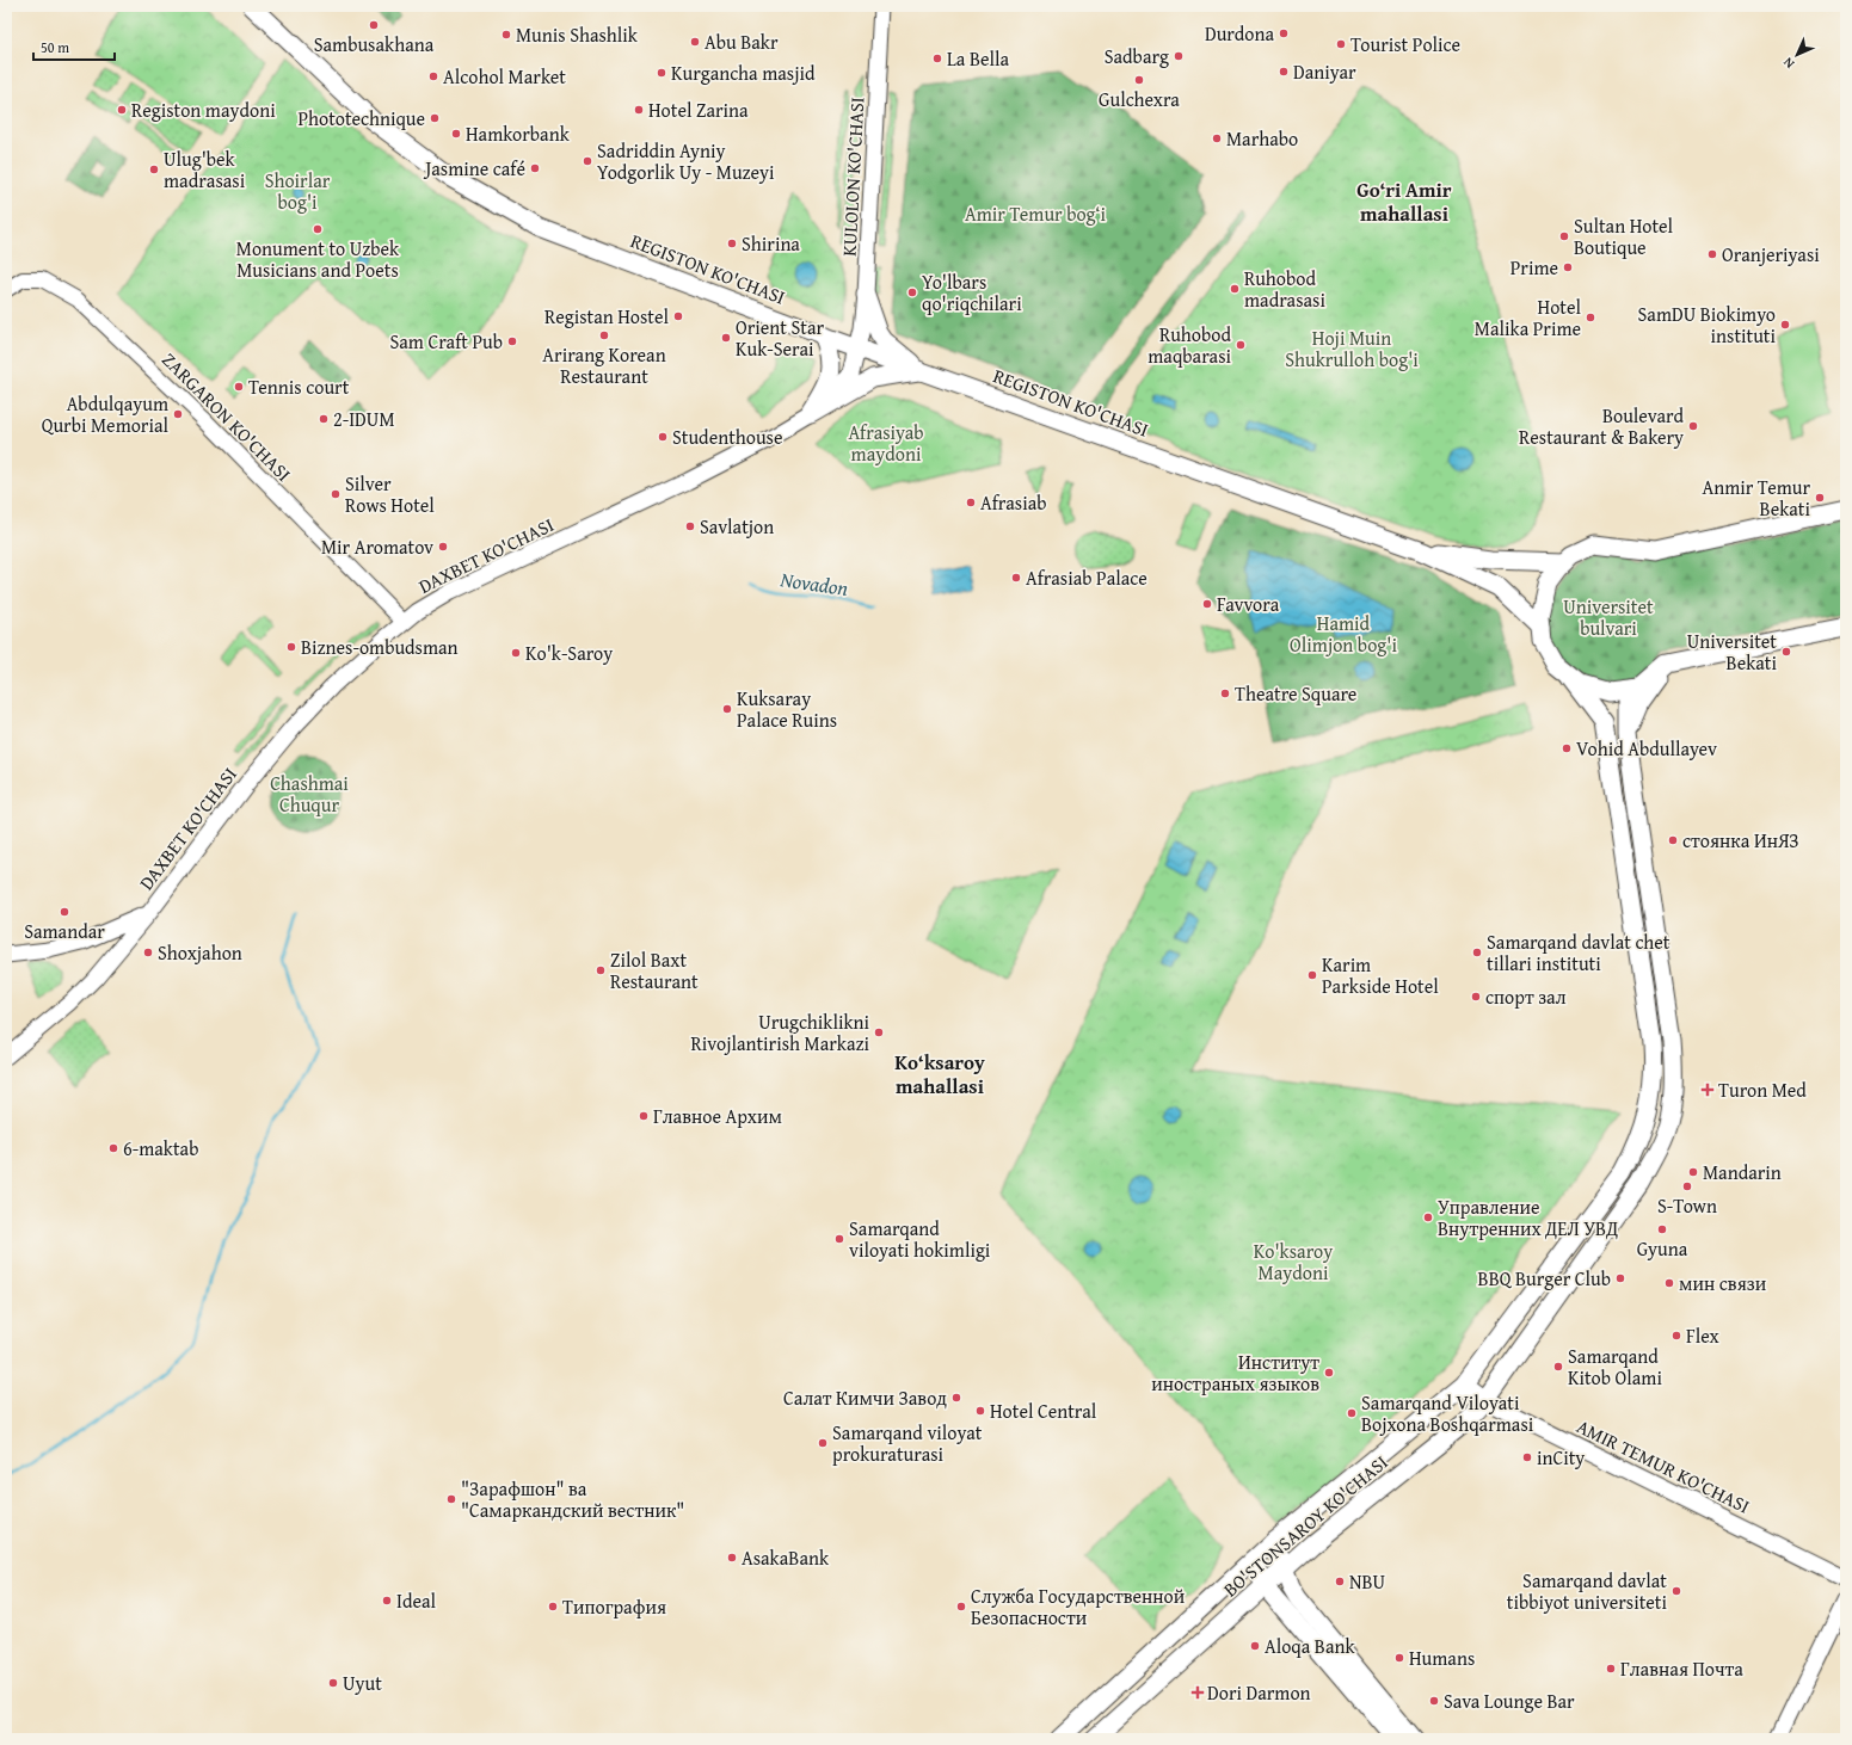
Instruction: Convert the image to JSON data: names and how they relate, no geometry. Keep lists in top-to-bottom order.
{
  "streets": {
    "main road": [
      "KULOLON KO'CHASI",
      "REGISTON KO'CHASI",
      "DAXBET KO'CHASI",
      "AMIR TEMUR KO'CHASI",
      "BO'STONSAROY KO'CHASI"
    ],
    "street": ["ZARGARON KO'CHASI"]
  },
  "crossings": [
    ["KULOLON KO'CHASI", "REGISTON KO'CHASI"],
    ["KULOLON KO'CHASI", "DAXBET KO'CHASI"],
    ["REGISTON KO'CHASI", "DAXBET KO'CHASI"],
    ["REGISTON KO'CHASI", "BO'STONSAROY KO'CHASI"],
    ["ZARGARON KO'CHASI", "DAXBET KO'CHASI"],
    ["AMIR TEMUR KO'CHASI", "BO'STONSAROY KO'CHASI"]
  ],
  "districts": ["Go‘ri Amir mahallasi", "Ko‘ksaroy mahallasi"],
  "water": ["Novadon"],
  "parks": [
    "Shoirlar bog'i",
    "Amir Temur bog‘i",
    "Hoji Muin Shukrulloh bog'i",
    "Afrasiyab maydoni",
    "Universitet bulvari",
    "Hamid Olimjon bog'i",
    "Chashmai Chuqur",
    "Ko'ksaroy Maydoni"
  ],
  "places": {
    "other": [
      "Sambusakhana",
      "Durdona",
      "Munis Shashlik",
      "Abu Bakr",
      "Tourist Police",
      "Sadbarg",
      "La Bella",
      "Daniyar",
      "Kurgancha masjid",
      "Alcohol Market",
      "Gulchexra",
      "Registon maydoni",
      "Hotel Zarina",
      "Phototechnique",
      "Hamkorbank",
      "Marhabo",
      "Sadriddin Ayniy Yodgorlik Uy - Muzeyi",
      "Jasmine café",
      "Ulug'bek mаdrаsasi",
      "Monument to Uzbek Musicians and Poets",
      "Sultan Hotel Boutique",
      "Shirina",
      "Oranjeriyasi",
      "Prime",
      "Ruhobod madrasasi",
      "Yo'lbars qo'riqchilari",
      "Registan Hostel",
      "Hotel Malika Prime",
      "SamDU Biokimyo instituti",
      "Arirang Korean Restaurant",
      "Orient Star Kuk-Serai",
      "Sam Craft Pub",
      "Ruhobod maqbarasi",
      "Tennis court",
      "Abdulqayum Qurbi Memorial",
      "2-IDUM",
      "Boulevard Restaurant & Bakery",
      "Studenthouse",
      "Silver Rows Hotel",
      "Anmir Temur Bekati",
      "Afrasiab",
      "Savlatjon",
      "Mir Aromatov",
      "Afrasiab Palace",
      "Favvora",
      "Biznes-ombudsman",
      "Universitet Bekati",
      "Ko'k-Saroy",
      "Theatre Square",
      "Kuksaray Palace Ruins",
      "Vohid Abdullayev",
      "стоянка ИнЯЗ",
      "Samandar",
      "Shoxjahon",
      "Samarqand davlat chet tillari instituti",
      "Zilol Baxt Restaurant",
      "Karim Parkside Hotel",
      "спорт зал",
      "Urugchiklikni Rivojlantirish Markazi",
      "Главное Архим",
      "6-maktab",
      "Mandarin",
      "S-Town",
      "Управление Внутренних ДЕЛ УВД",
      "Gyuna",
      "Samarqand viloyati hokimligi",
      "BBQ Burger Club",
      "мин связи",
      "Flex",
      "Samarqand Kitob Olami",
      "Институт иностраных языков",
      "Салат Кимчи Завод",
      "Hotel Central",
      "Samarqand Viloyati Bojxona Boshqarmasi",
      "Samarqand viloyat prokuraturasi",
      "inCity",
      "\"Зарафшон\" ва \"Самаркандский вестник\"",
      "AsakaBank",
      "NBU",
      "Samarqand davlat tibbiyot universiteti",
      "Ideal",
      "Типография",
      "Служба Государственной Безопасности",
      "Aloqa Bank",
      "Humans",
      "Главная Почта",
      "Uyut",
      "Sava Lounge Bar"
    ],
    "health": ["Turon Med", "Dori Darmon"]
  },
  "scale_bar": "50 m",
  "north": "bottom left"
}
